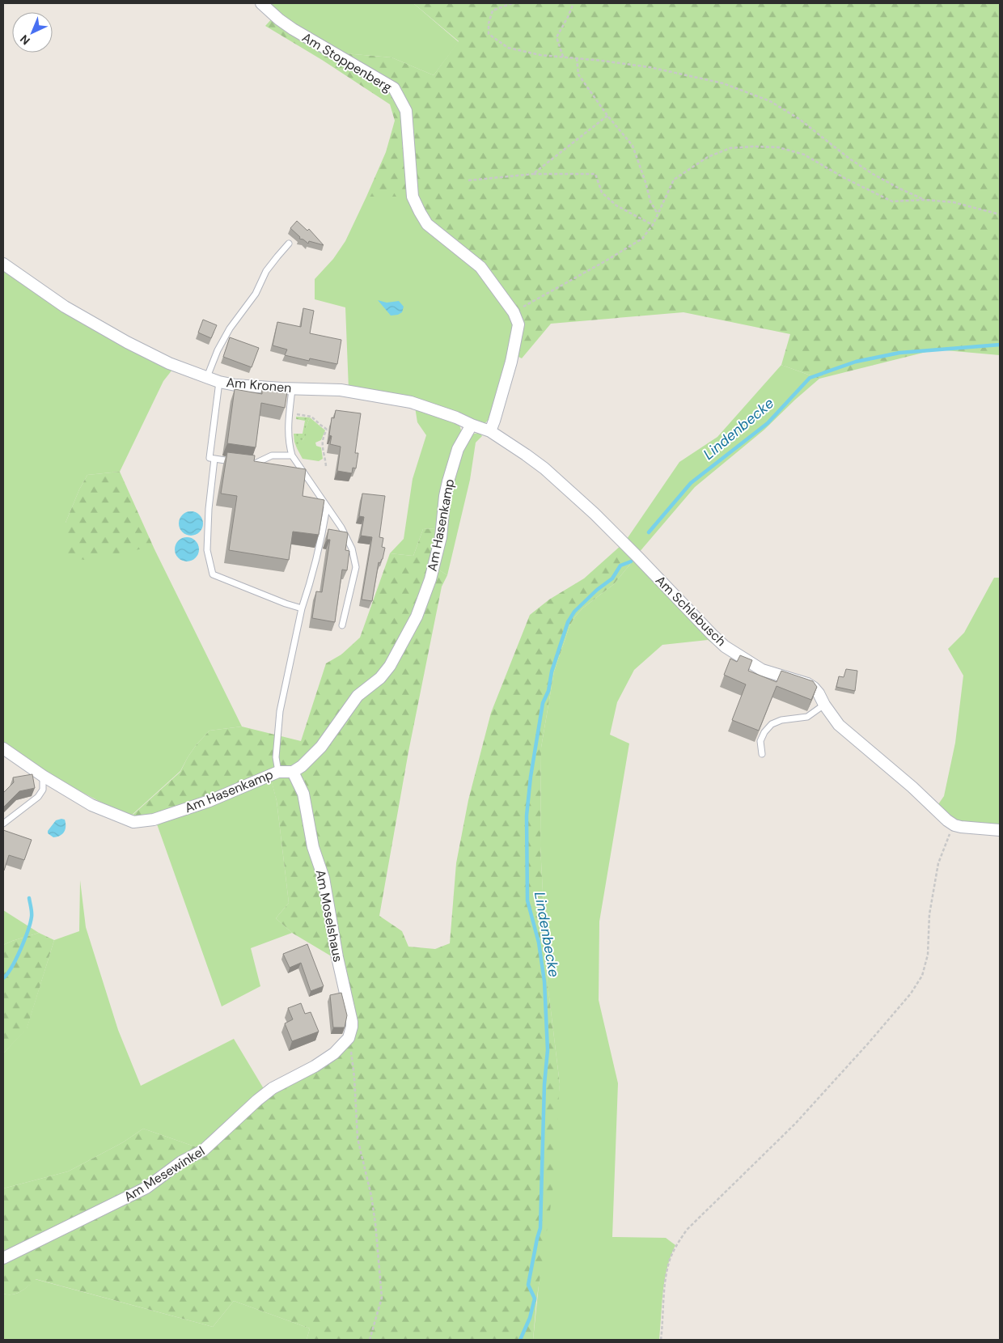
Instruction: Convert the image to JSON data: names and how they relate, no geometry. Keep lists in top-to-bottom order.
{
  "streets": {
    "street": [
      "Am Stoppenberg",
      "Am Kronen",
      "Am Hasenkamp",
      "Am Schlebusch",
      "Am Moselshaus",
      "Am Mesewinkel"
    ]
  },
  "crossings": [
    ["Am Stoppenberg", "Am Kronen"],
    ["Am Stoppenberg", "Am Schlebusch"],
    ["Am Kronen", "Am Hasenkamp"],
    ["Am Kronen", "Am Schlebusch"],
    ["Am Hasenkamp", "Am Moselshaus"],
    ["Am Moselshaus", "Am Mesewinkel"]
  ],
  "water": ["Lindenbecke"],
  "north": "bottom left"
}
